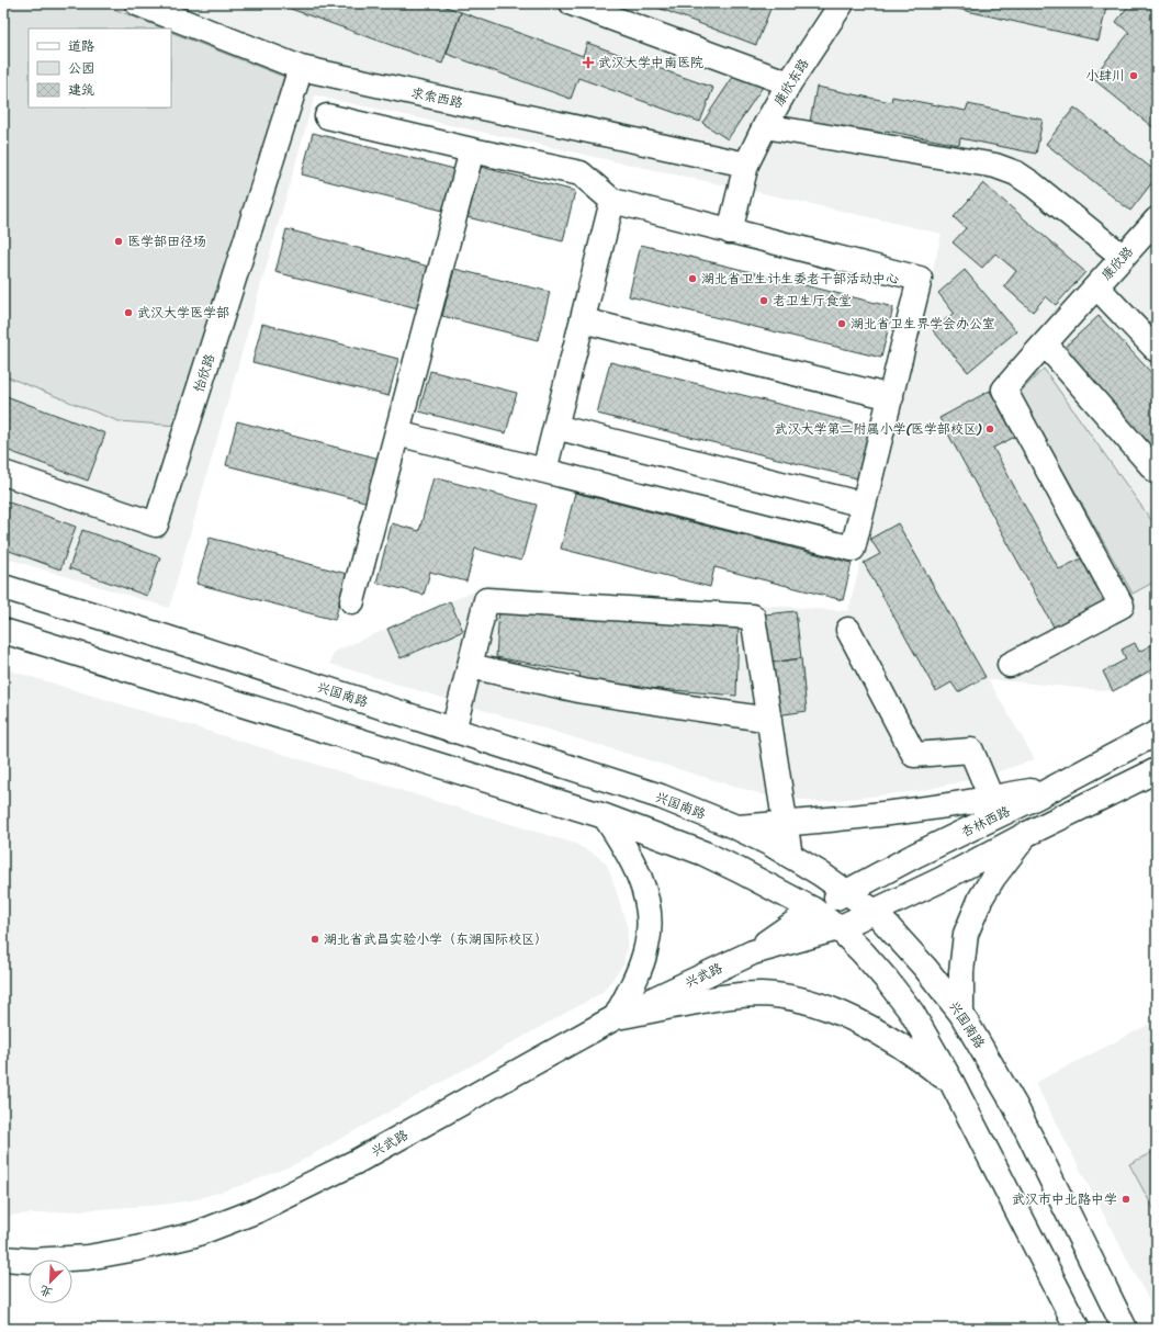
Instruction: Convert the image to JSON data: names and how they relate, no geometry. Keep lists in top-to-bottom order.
{
  "streets": {
    "main road": [
      "康欣东路",
      "求索西路",
      "康欣路",
      "怡欣路",
      "兴国南路",
      "杏林西路",
      "兴武路"
    ]
  },
  "crossings": [
    ["康欣东路", "求索西路"],
    ["求索西路", "怡欣路"],
    ["兴国南路", "杏林西路"],
    ["杏林西路", "兴武路"]
  ],
  "places": {
    "health": ["武汉大学中南医院"],
    "other": [
      "小肆川",
      "医学部田径场",
      "湖北省卫生计生委老干部活动中心",
      "老卫生厅食堂",
      "武汉大学医学部",
      "湖北省卫生界学会办公室",
      "武汉大学第二附属小学(医学部校区)",
      "湖北省武昌实验小学（东湖国际校区）",
      "武汉市中北路中学"
    ]
  },
  "legend": ["道路", "公园", "建筑"],
  "north": "bottom left"
}
